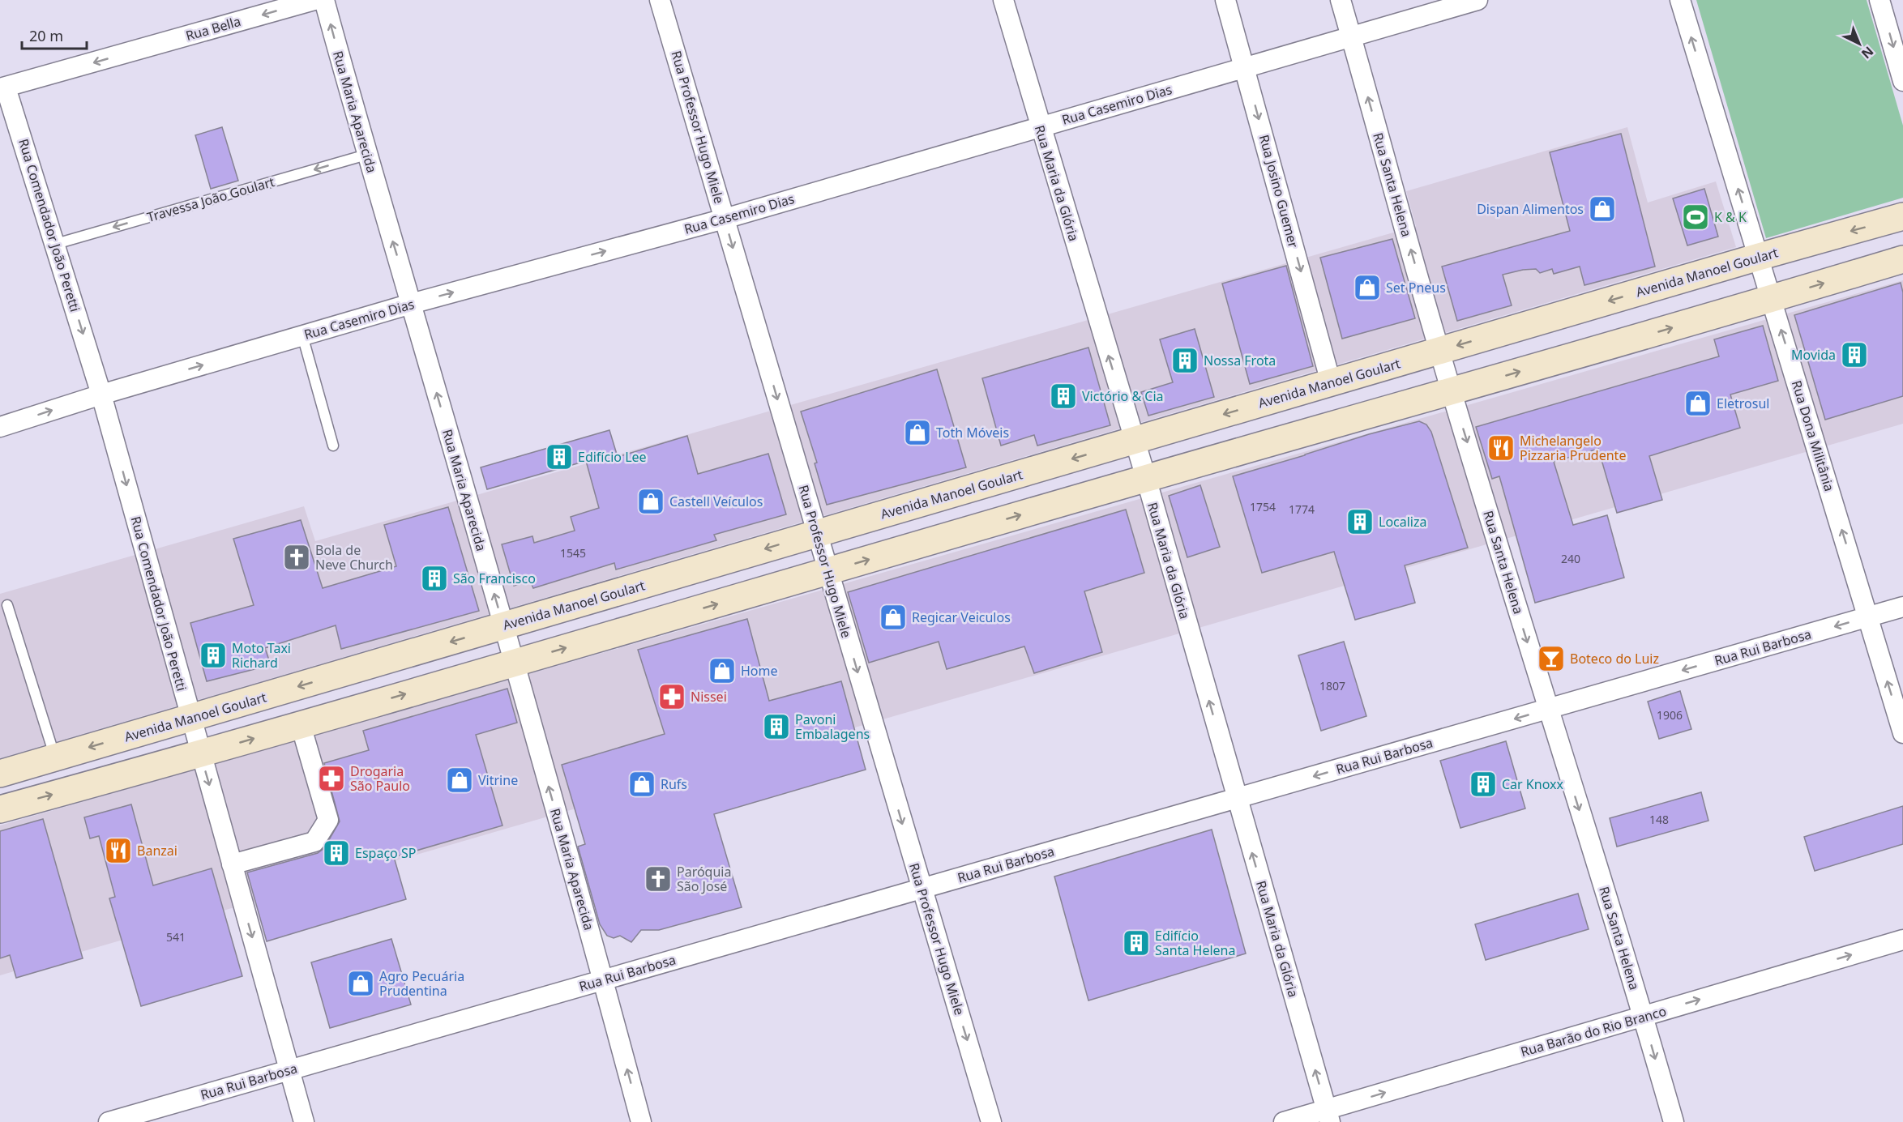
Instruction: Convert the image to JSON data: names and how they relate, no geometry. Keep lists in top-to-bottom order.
{
  "streets": {
    "main road": ["Avenida Manoel Goulart"],
    "street": [
      "Rua Bella",
      "Rua Casemiro Dias",
      "Rua Maria Aparecida",
      "Rua Professor Hugo Miele",
      "Rua Maria da Glória",
      "Rua Santa Helena",
      "Rua Josino Guemer",
      "Rua Comendador João Peretti",
      "Rua Dona Militânia",
      "Rua Rui Barbosa",
      "Rua Barão do Rio Branco"
    ],
    "lane": ["Travessa João Goulart"]
  },
  "crossings": [
    ["Rua Bella", "Rua Comendador João Peretti"],
    ["Rua Casemiro Dias", "Rua Maria Aparecida"],
    ["Rua Casemiro Dias", "Rua Professor Hugo Miele"],
    ["Rua Casemiro Dias", "Rua Maria da Glória"],
    ["Rua Casemiro Dias", "Rua Santa Helena"],
    ["Rua Casemiro Dias", "Rua Josino Guemer"],
    ["Rua Casemiro Dias", "Rua Comendador João Peretti"],
    ["Rua Maria Aparecida", "Travessa João Goulart"],
    ["Rua Maria Aparecida", "Avenida Manoel Goulart"],
    ["Rua Maria Aparecida", "Rua Rui Barbosa"],
    ["Rua Professor Hugo Miele", "Avenida Manoel Goulart"],
    ["Rua Professor Hugo Miele", "Rua Rui Barbosa"],
    ["Rua Maria da Glória", "Avenida Manoel Goulart"],
    ["Rua Maria da Glória", "Rua Rui Barbosa"],
    ["Rua Maria da Glória", "Rua Barão do Rio Branco"],
    ["Rua Santa Helena", "Avenida Manoel Goulart"],
    ["Rua Santa Helena", "Rua Rui Barbosa"],
    ["Rua Santa Helena", "Rua Barão do Rio Branco"],
    ["Rua Josino Guemer", "Avenida Manoel Goulart"],
    ["Travessa João Goulart", "Rua Comendador João Peretti"],
    ["Rua Comendador João Peretti", "Avenida Manoel Goulart"],
    ["Rua Comendador João Peretti", "Rua Rui Barbosa"],
    ["Avenida Manoel Goulart", "Rua Dona Militânia"],
    ["Rua Dona Militânia", "Rua Rui Barbosa"]
  ],
  "one_way": [
    "Rua Bella",
    "Rua Casemiro Dias",
    "Rua Maria Aparecida",
    "Rua Professor Hugo Miele",
    "Rua Maria da Glória",
    "Rua Josino Guemer",
    "Travessa João Goulart",
    "Rua Comendador João Peretti",
    "Rua Dona Militânia",
    "Rua Rui Barbosa",
    "Rua Barão do Rio Branco"
  ],
  "places": {
    "shop": [
      "Dispan Alimentos",
      "Set Pneus",
      "Eletrosul",
      "Toth Móveis",
      "Castell Veículos",
      "Regicar Veiculos",
      "Home",
      "Vitrine",
      "Rufs",
      "Agro Pecuária Prudentina"
    ],
    "sports": ["K & K"],
    "building": [
      "Movida",
      "Nossa Frota",
      "Victório & Cia",
      "Edifício Lee",
      "Localiza",
      "São Francisco",
      "Moto Taxi Richard",
      "Pavoni Embalagens",
      "Car Knoxx",
      "Espaço SP",
      "Edifício Santa Helena"
    ],
    "restaurant": ["Michelangelo Pizzaria Prudente", "Banzai"],
    "church": ["Bola de Neve Church", "Paróquia São José"],
    "bar": ["Boteco do Luiz"],
    "pharmacy": ["Nissei", "Drogaria São Paulo"]
  },
  "house_numbers": [
    "1754",
    "1774",
    "1545",
    "240",
    "1807",
    "1906",
    "148",
    "541"
  ],
  "scale_bar": "20 m",
  "north": "bottom right"
}
